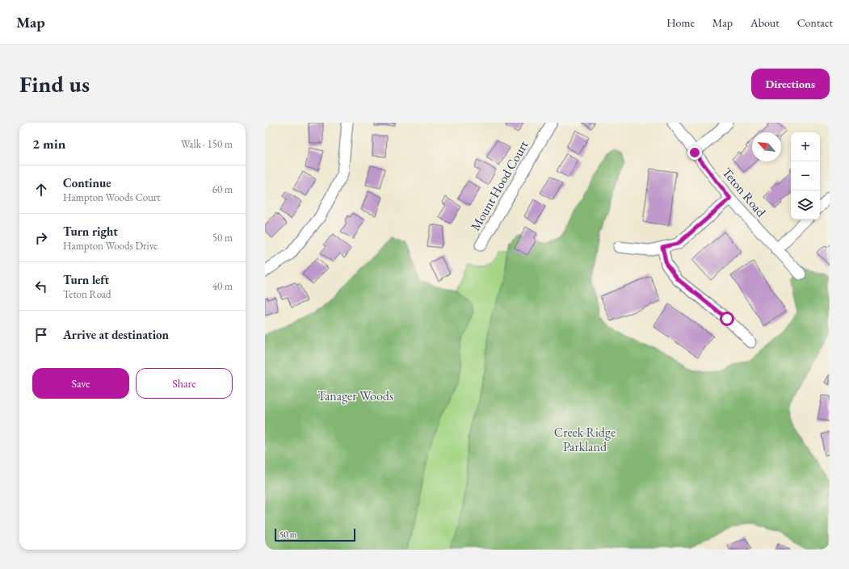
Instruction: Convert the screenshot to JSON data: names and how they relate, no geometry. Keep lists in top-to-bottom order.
{
  "streets": {
    "street": ["Mount Hood Court", "Teton Road"]
  },
  "parks": ["Tanager Woods", "Creek Ridge Parkland"],
  "scale_bar": "50 m",
  "north": "top left",
  "page": {
    "header": "Map",
    "nav": [
      "Home",
      "Map",
      "About",
      "Contact"
    ],
    "buttons": [
      "Directions",
      ["Save", "Share"]
    ],
    "title": "Find us",
    "heading": ["2 min", "Walk · 150 m"],
    "map_buttons": ["+", "−"],
    "list": [
      ["Continue", "Hampton Woods Court", "60 m"],
      ["Turn right", "Hampton Woods Drive", "50 m"],
      ["Turn left", "Teton Road", "40 m"],
      "Arrive at destination"
    ],
    "scale": "50 m"
  }
}
